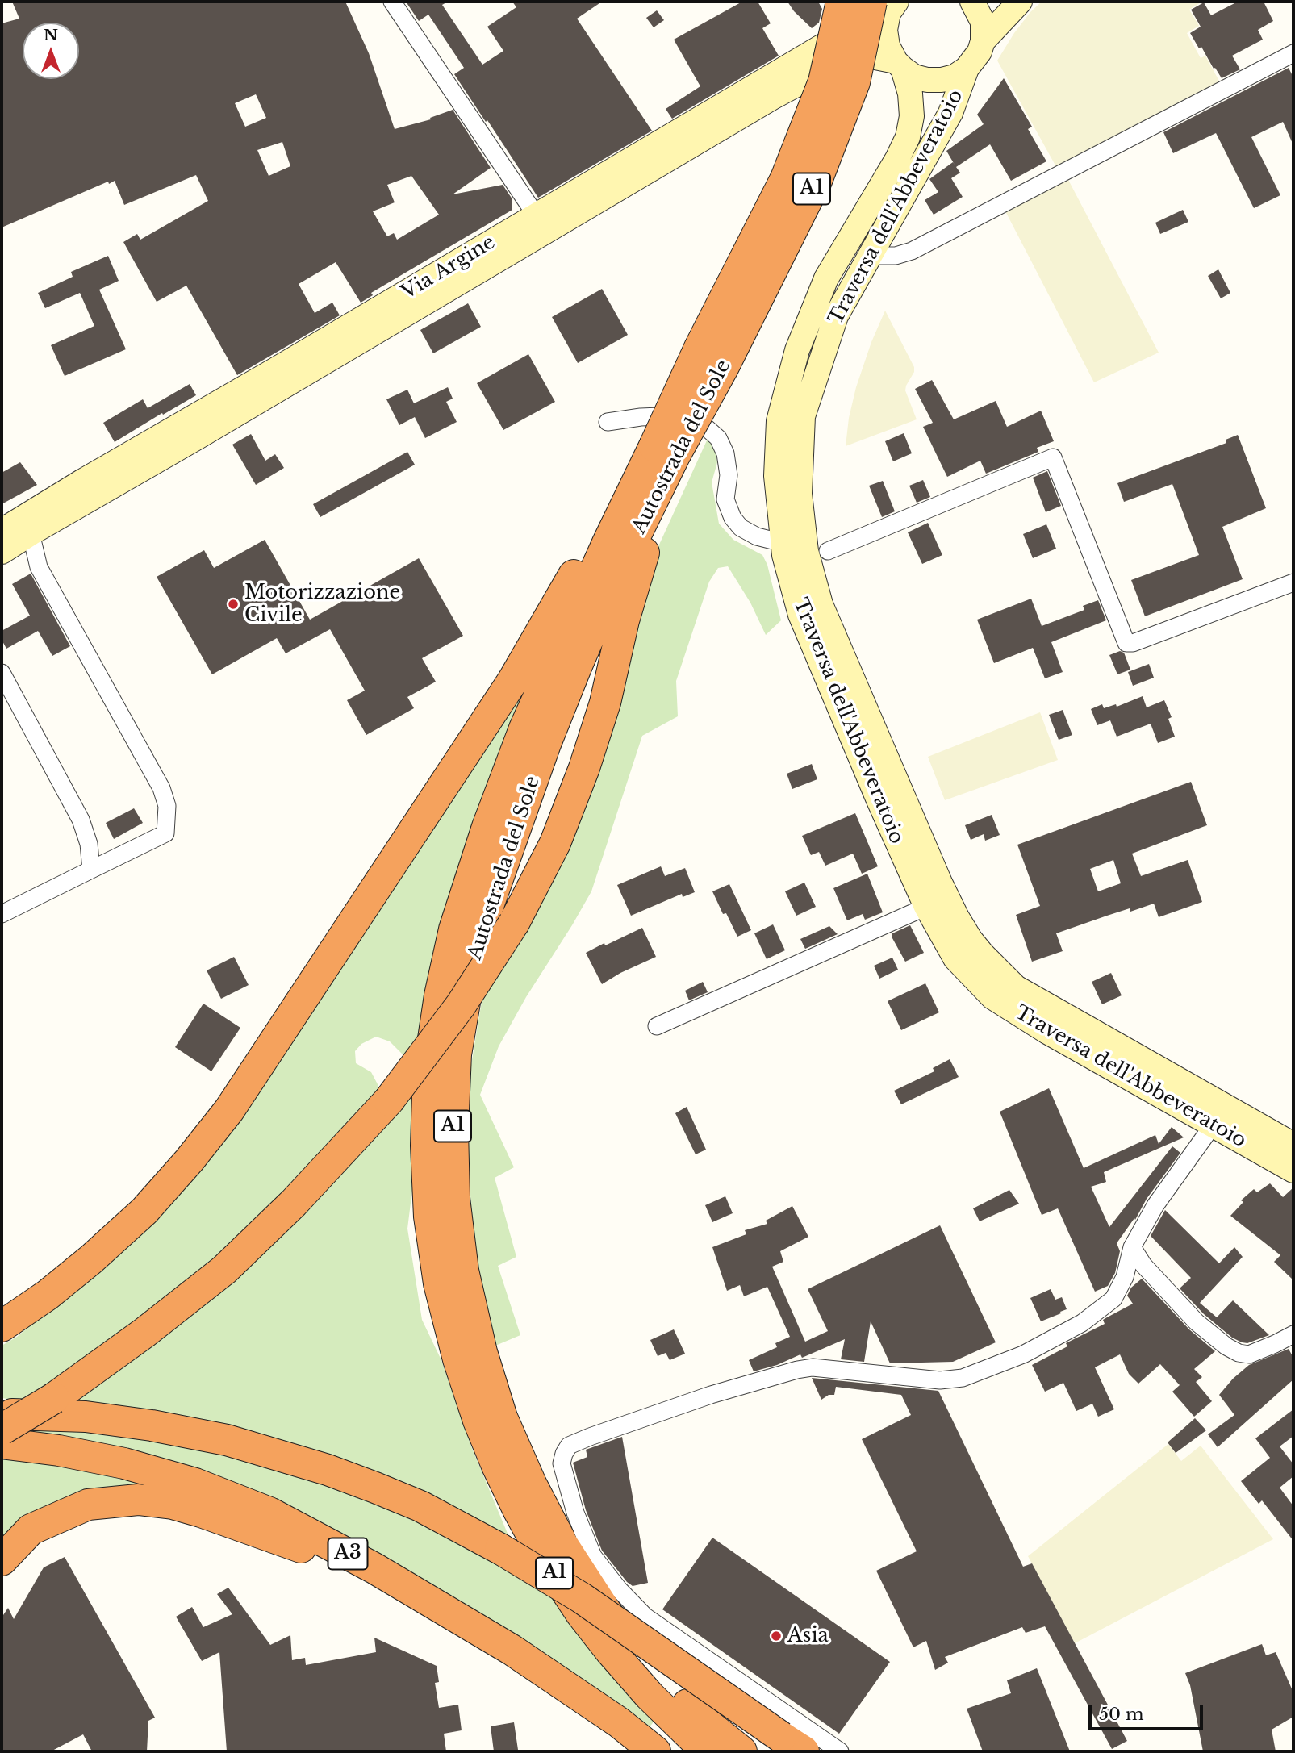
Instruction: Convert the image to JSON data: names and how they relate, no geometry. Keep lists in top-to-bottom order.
{
  "streets": {
    "highway": ["A1", "Autostrada del Sole", "A3"],
    "street": ["Traversa dell'Abbeveratoio", "Via Argine"]
  },
  "crossings": [
    ["Traversa dell'Abbeveratoio", "Via Argine"]
  ],
  "places": ["Motorizzazione Civile", "Asia"],
  "scale_bar": "50 m",
  "north": "top"
}
